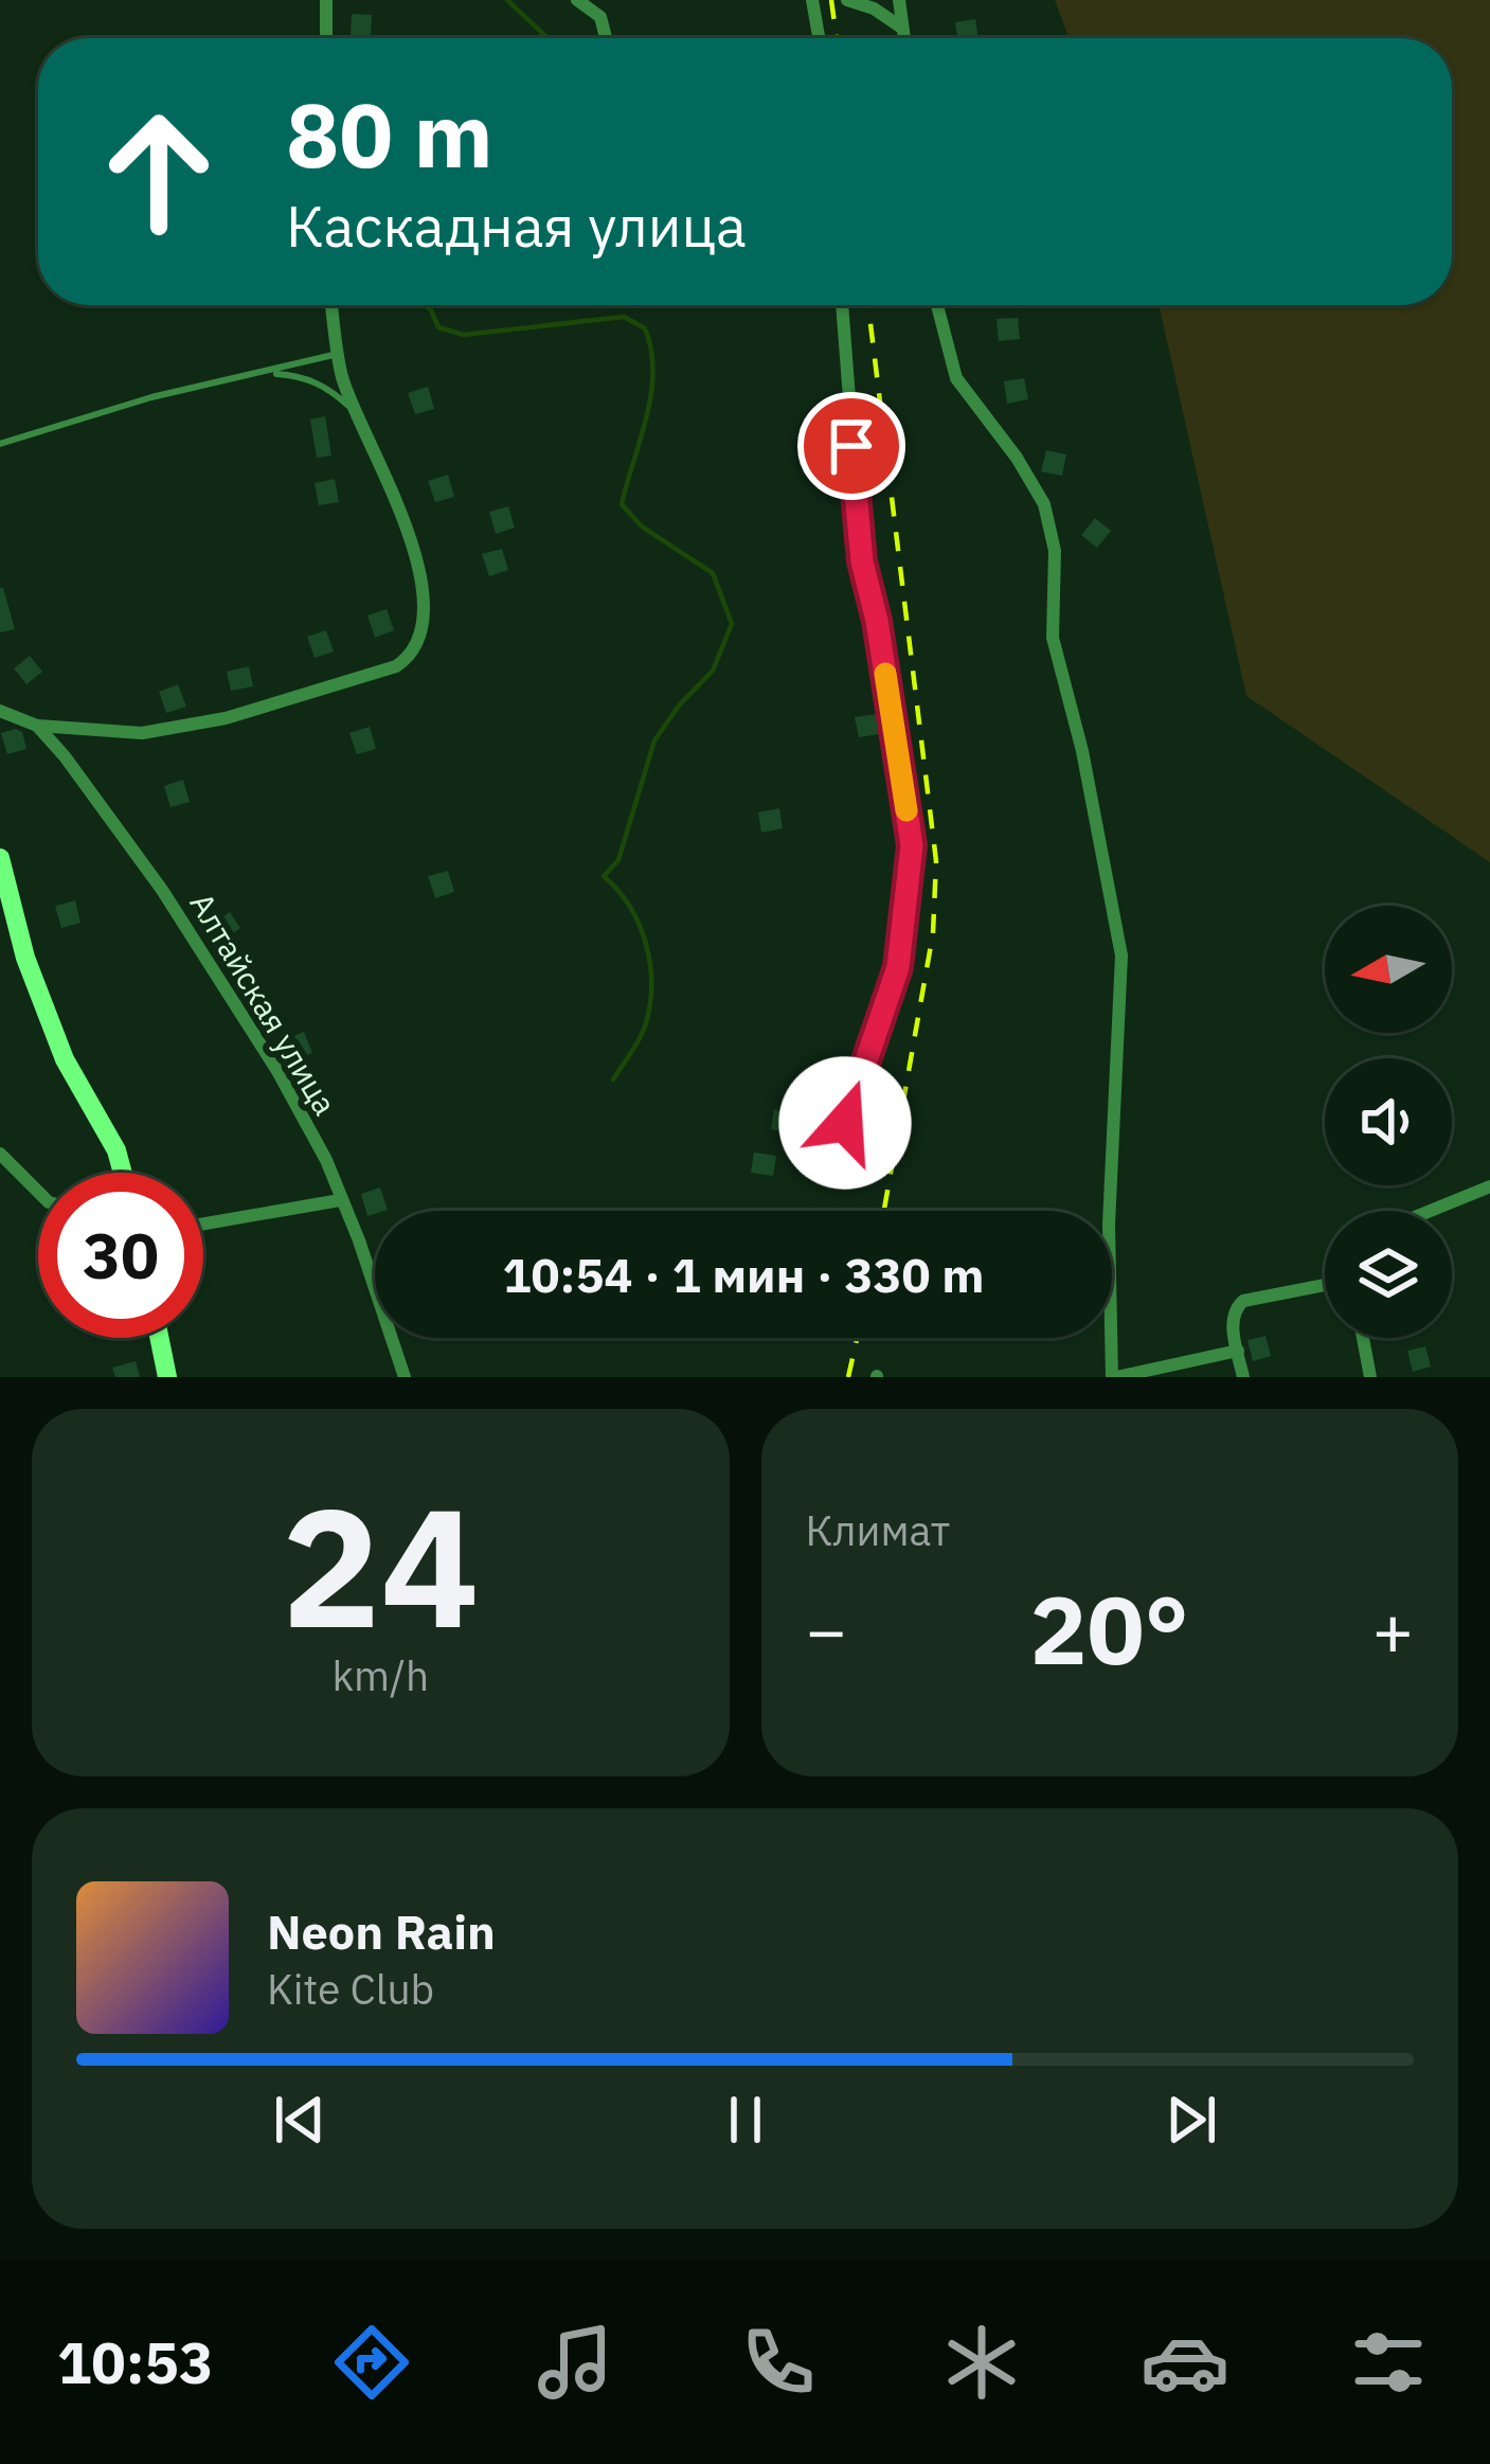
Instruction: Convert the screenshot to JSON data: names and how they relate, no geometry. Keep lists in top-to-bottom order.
{
  "streets": {
    "street": ["Алтайская улица"]
  },
  "north": "left",
  "page": {
    "turn": ["80 m", "Каскадная улица"],
    "limit": "30",
    "trip": "10:54 · 1 мин · 330 m",
    "tile": [
      ["24", "km/h"],
      "Климат"
    ],
    "heat": ["−", "20°", "+"],
    "song": ["Neon Rain", "Kite Club"],
    "tabs": "10:53"
  }
}
